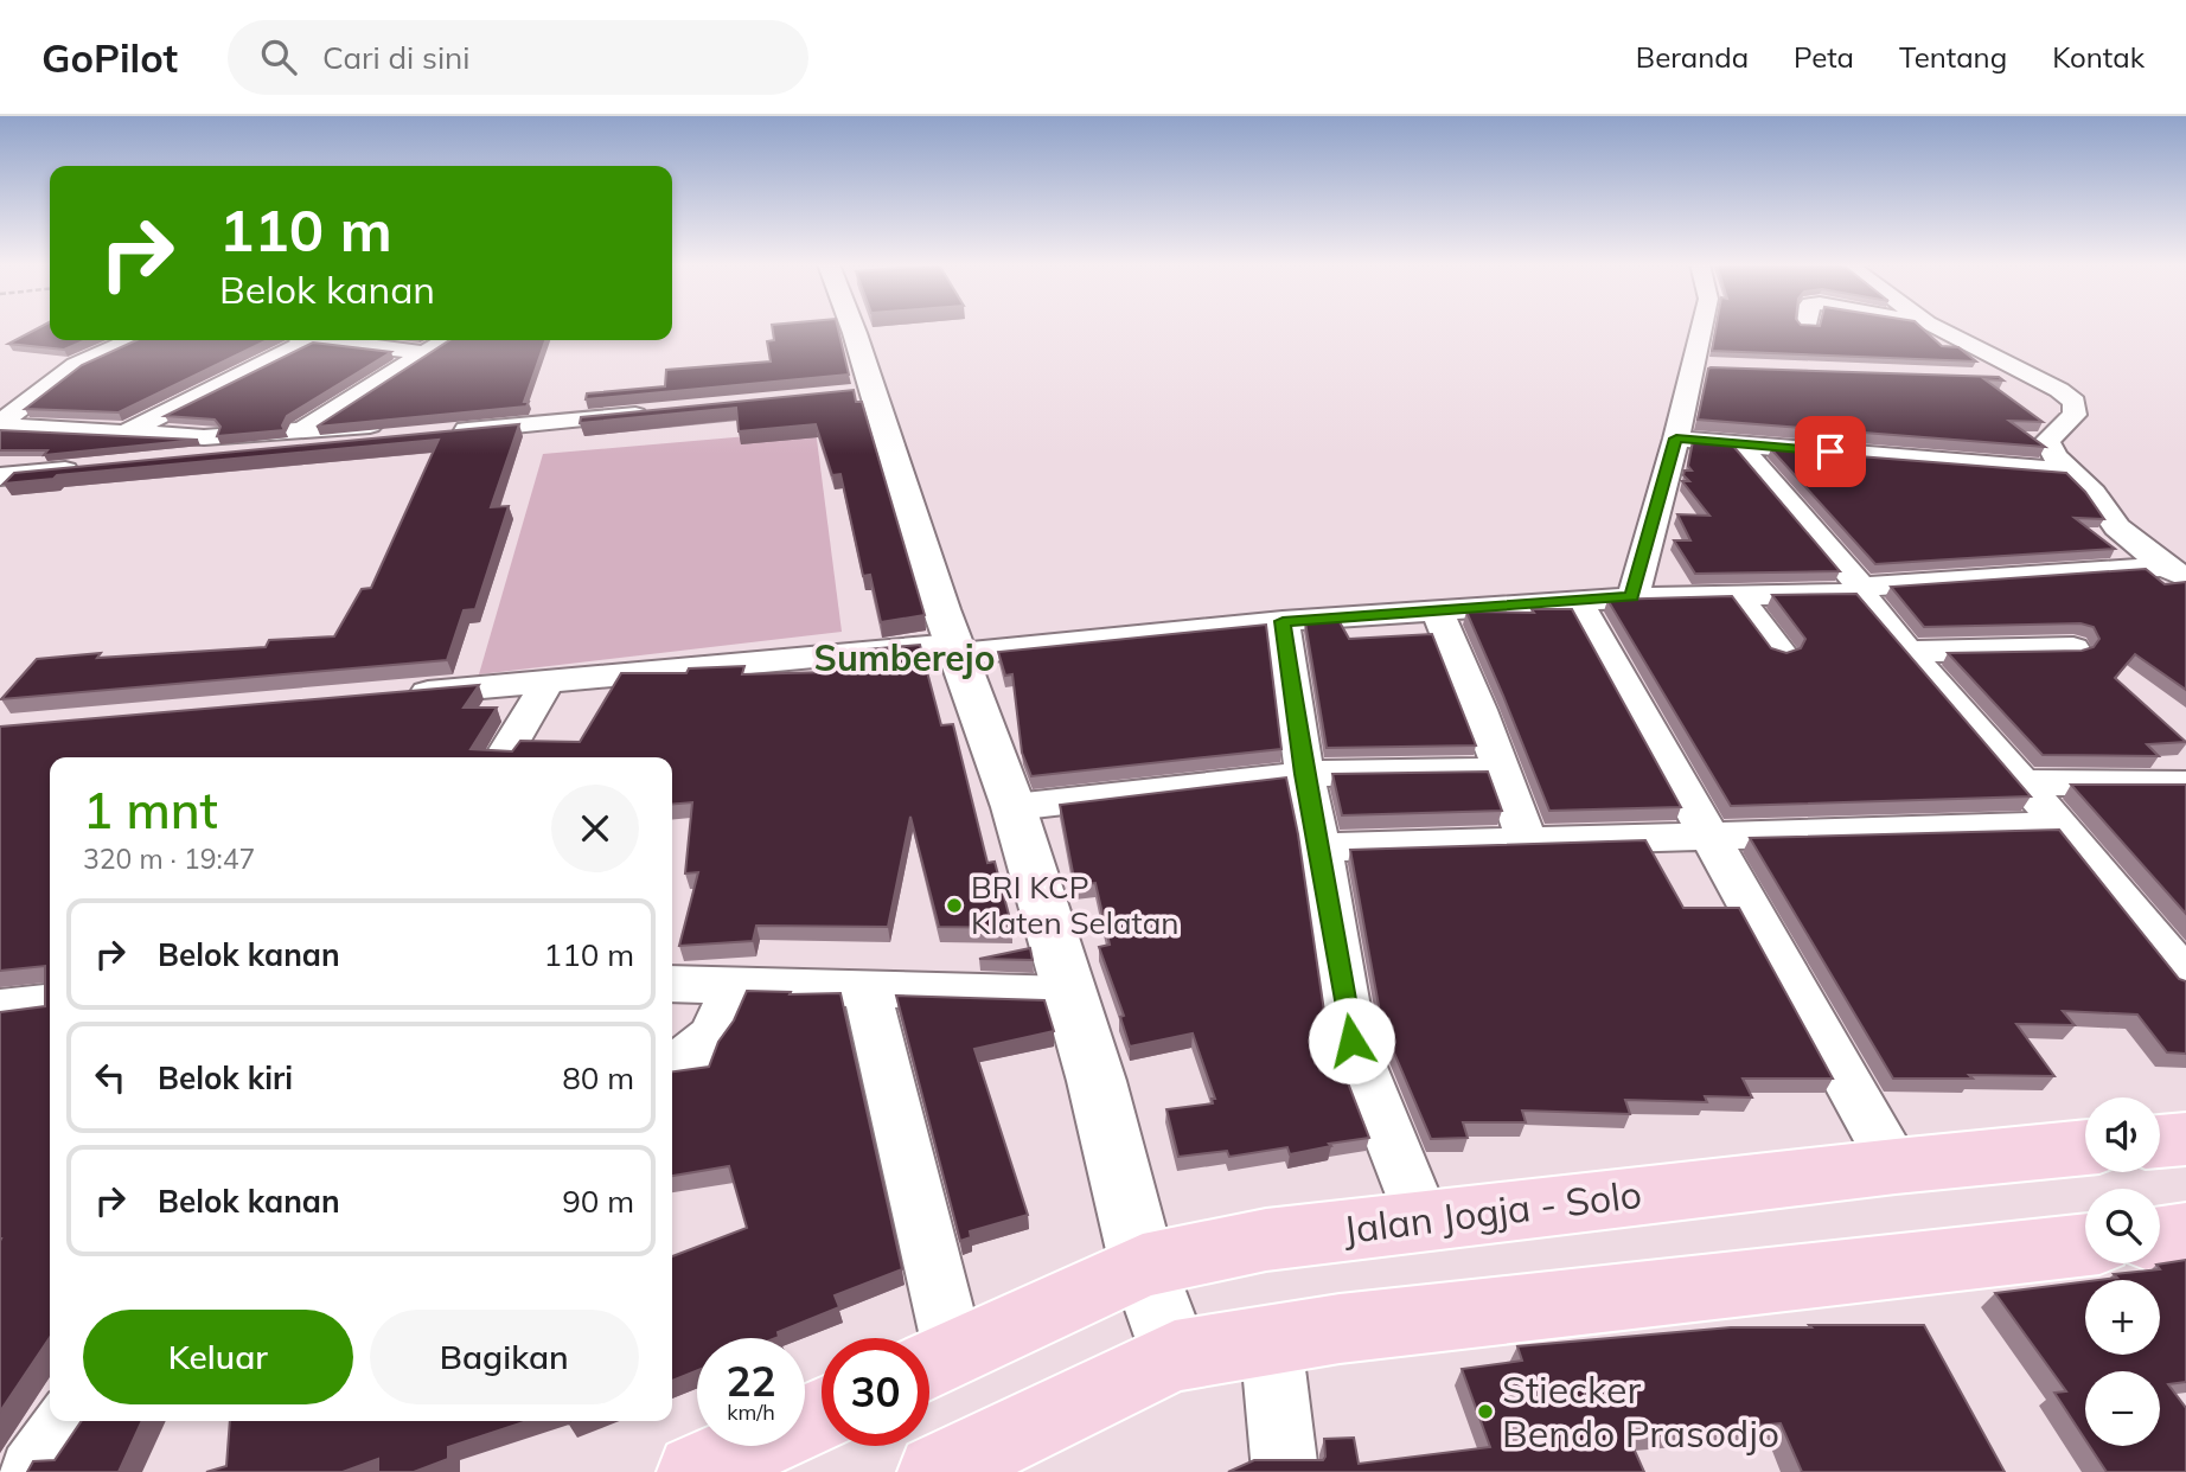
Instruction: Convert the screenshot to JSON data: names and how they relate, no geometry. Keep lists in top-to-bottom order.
{
  "streets": {
    "highway": ["Jalan Jogja - Solo"]
  },
  "districts": ["Sumberejo"],
  "places": ["BRI KCP Klaten Selatan", "Stiecker Bendo Prasodjo"],
  "page": {
    "header": "GoPilot",
    "search": "Cari di sini",
    "nav": [
      "Beranda",
      "Peta",
      "Tentang",
      "Kontak"
    ],
    "turn": ["110 m", "Belok kanan"],
    "heading": ["1 mnt", "320 m · 19:47"],
    "list": [
      {
        "name": "Belok kanan",
        "value": "110 m"
      },
      {
        "name": "Belok kiri",
        "value": "80 m"
      },
      {
        "name": "Belok kanan",
        "value": "90 m"
      }
    ],
    "map_buttons": ["+", "−"],
    "buttons": ["Keluar", "Bagikan"],
    "speed": "22 km/h",
    "limit": "30"
  }
}
